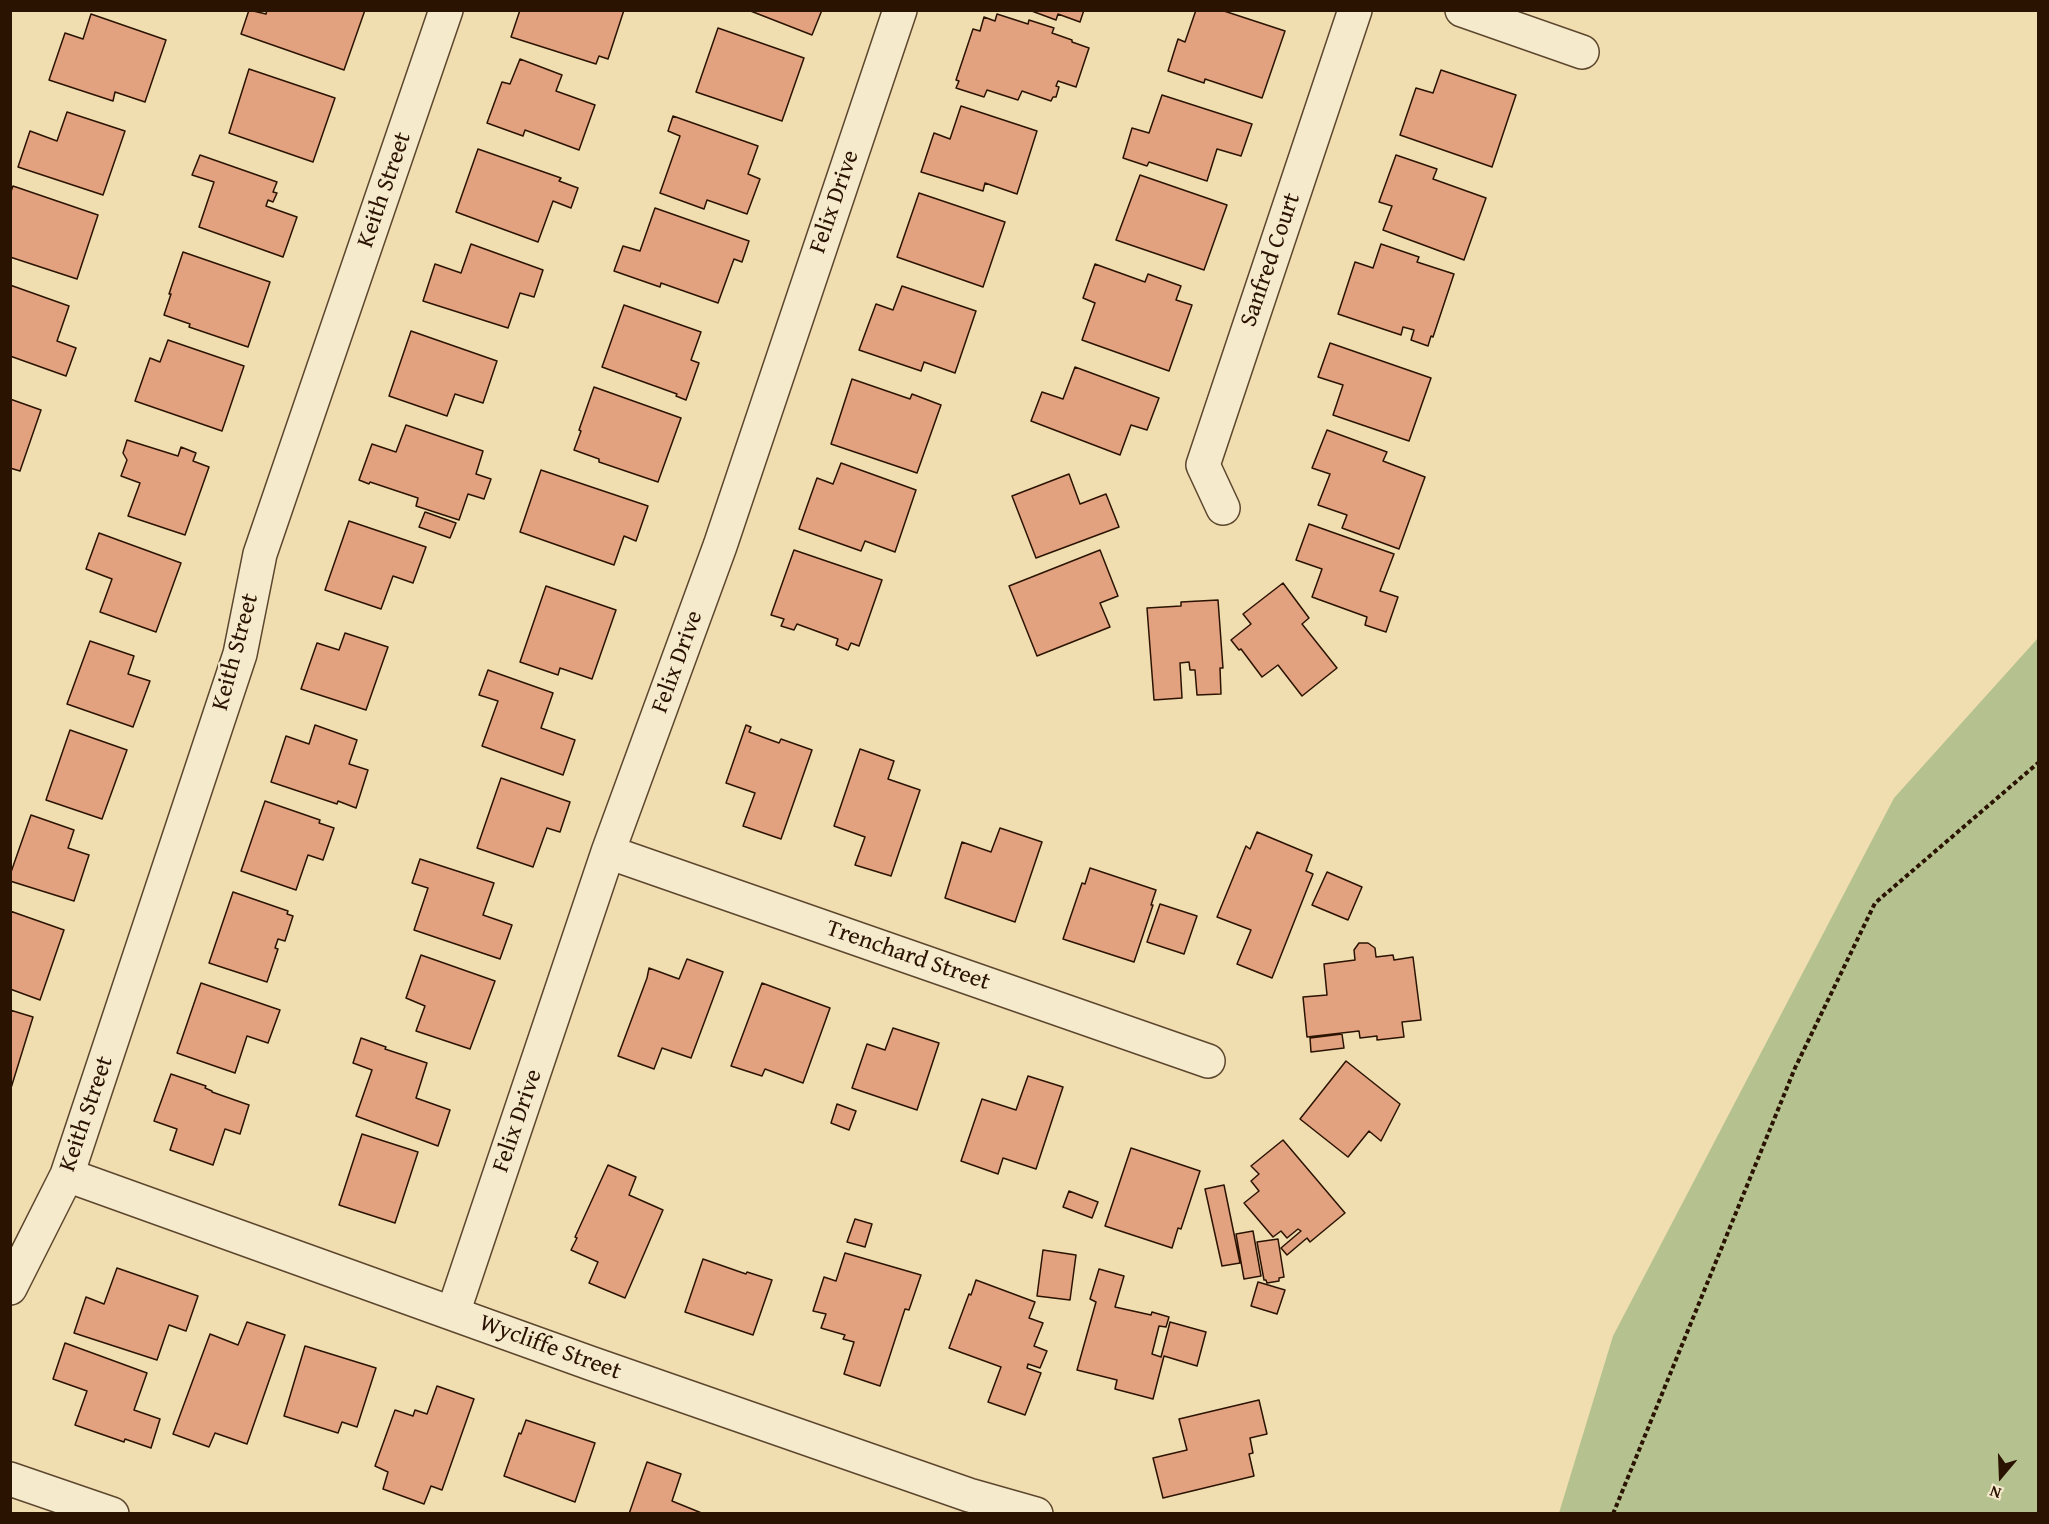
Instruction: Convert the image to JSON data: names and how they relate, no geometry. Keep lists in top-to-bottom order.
{
  "streets": {
    "street": [
      "Keith Street",
      "Felix Drive",
      "Sanfred Court",
      "Trenchard Street",
      "Wycliffe Street"
    ]
  },
  "crossings": [
    ["Keith Street", "Wycliffe Street"],
    ["Felix Drive", "Trenchard Street"],
    ["Felix Drive", "Wycliffe Street"]
  ],
  "north": "bottom"
}
